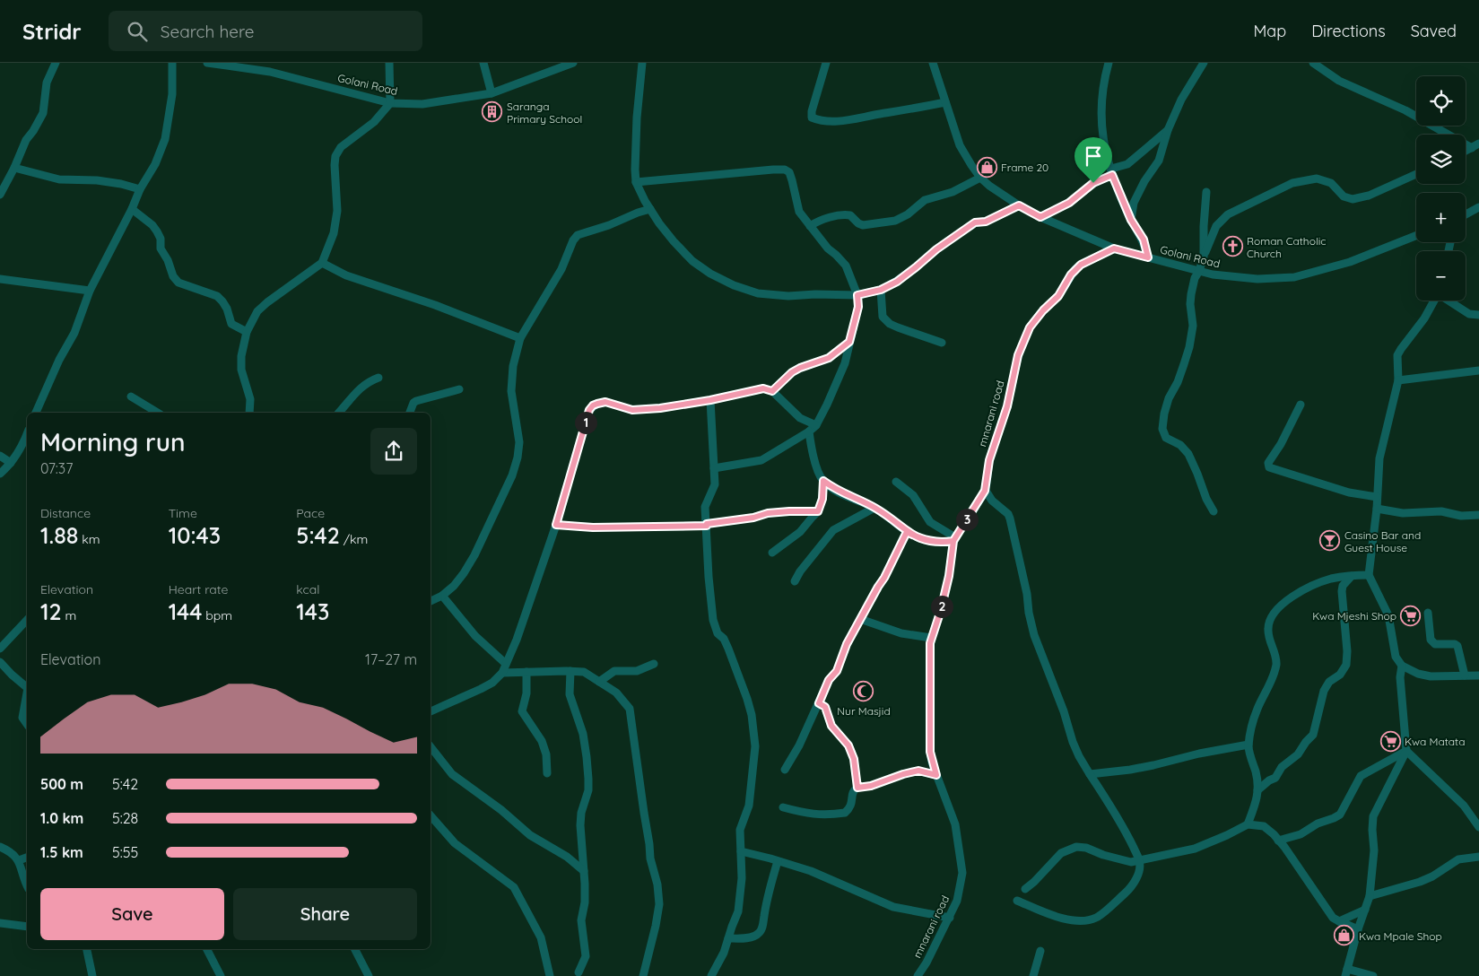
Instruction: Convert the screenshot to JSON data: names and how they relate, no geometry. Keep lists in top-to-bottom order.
{
  "streets": {
    "street": ["Golani Road", "mnarani road"]
  },
  "crossings": [
    ["Golani Road", "mnarani road"]
  ],
  "places": {
    "building": ["Saranga Primary School"],
    "shop": ["Frame 20", "Kwa Mpale Shop"],
    "church": ["Roman Catholic Church"],
    "bar": ["Casino Bar and Guest House"],
    "supermarket": ["Kwa Mjeshi Shop", "Kwa Matata"],
    "mosque": ["Nur Masjid"]
  },
  "page": {
    "header": "Stridr",
    "search": "Search here",
    "nav": ["Map", "Directions", "Saved"],
    "map_buttons": ["+", "−"],
    "pins": ["1", "3", "2"],
    "heading": ["Morning run", "07:37"],
    "stats": [
      ["Distance", "1.88 km"],
      ["Time", "10:43"],
      ["Pace", "5:42 /km"],
      ["Elevation", "12 m"],
      ["Heart rate", "144 bpm"],
      ["kcal", "143"]
    ],
    "chart": ["Elevation", "17–27 m"],
    "list": [
      {
        "name": "500 m",
        "note": "5:42"
      },
      {
        "name": "1.0 km",
        "note": "5:28"
      },
      {
        "name": "1.5 km",
        "note": "5:55"
      }
    ],
    "buttons": ["Save", "Share"]
  }
}
